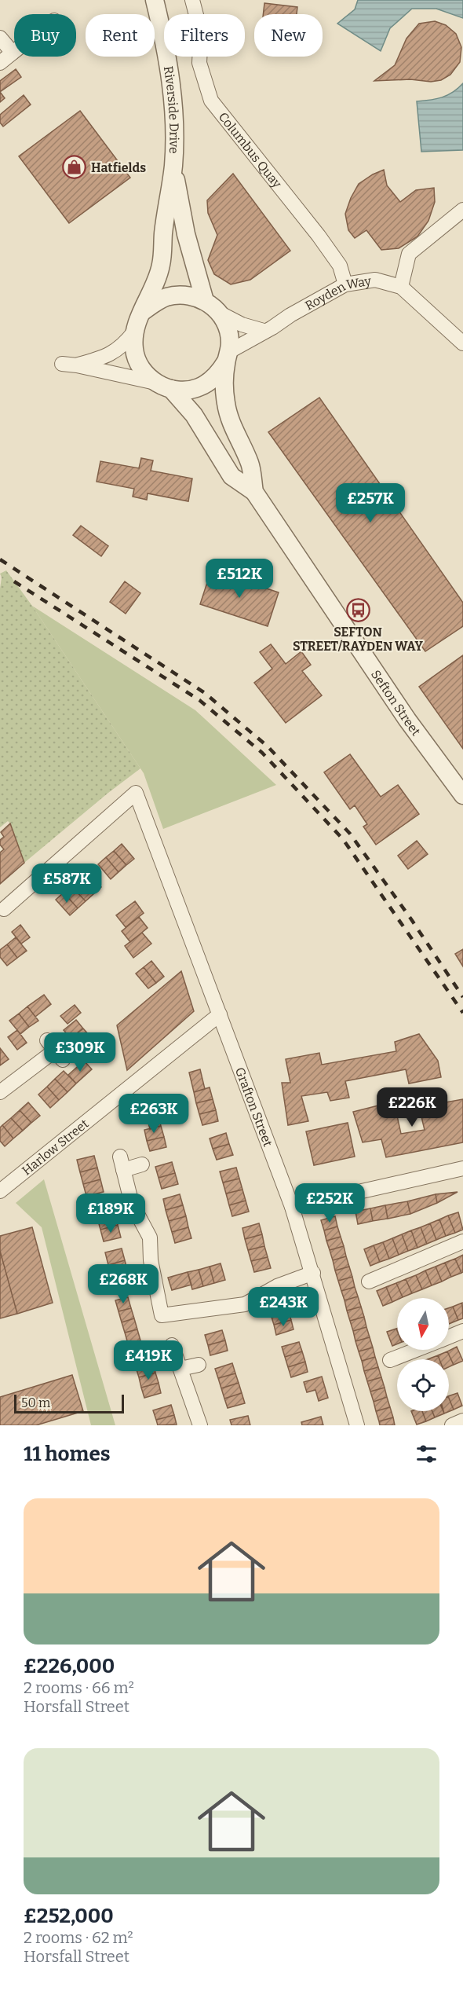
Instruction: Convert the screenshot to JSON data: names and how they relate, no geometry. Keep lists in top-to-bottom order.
{
  "streets": {
    "street": [
      "Riverside Drive",
      "Columbus Quay",
      "Royden Way",
      "Sefton Street",
      "Grafton Street",
      "Harlow Street"
    ]
  },
  "crossings": [
    ["Riverside Drive", "Royden Way"],
    ["Riverside Drive", "Sefton Street"],
    ["Columbus Quay", "Royden Way"],
    ["Royden Way", "Sefton Street"],
    ["Grafton Street", "Harlow Street"]
  ],
  "places": {
    "shop": ["Hatfields"],
    "bus stop": ["SEFTON STREET/RAYDEN WAY"]
  },
  "scale_bar": "50 m",
  "north": "bottom",
  "page": {
    "chip": [
      "Buy",
      "Rent",
      "Filters",
      "New"
    ],
    "price": [
      "£257K",
      "£512K",
      "£587K",
      "£309K",
      "£226K",
      "£263K",
      "£252K",
      "£189K",
      "£268K",
      "£243K",
      "£419K"
    ],
    "scale": "50 m",
    "heading": "11 homes",
    "list": [
      {
        "name": "£226,000",
        "note": "2 rooms · 66 m² · Horsfall Street"
      },
      {
        "name": "£252,000",
        "note": "2 rooms · 62 m² · Horsfall Street"
      }
    ]
  }
}
